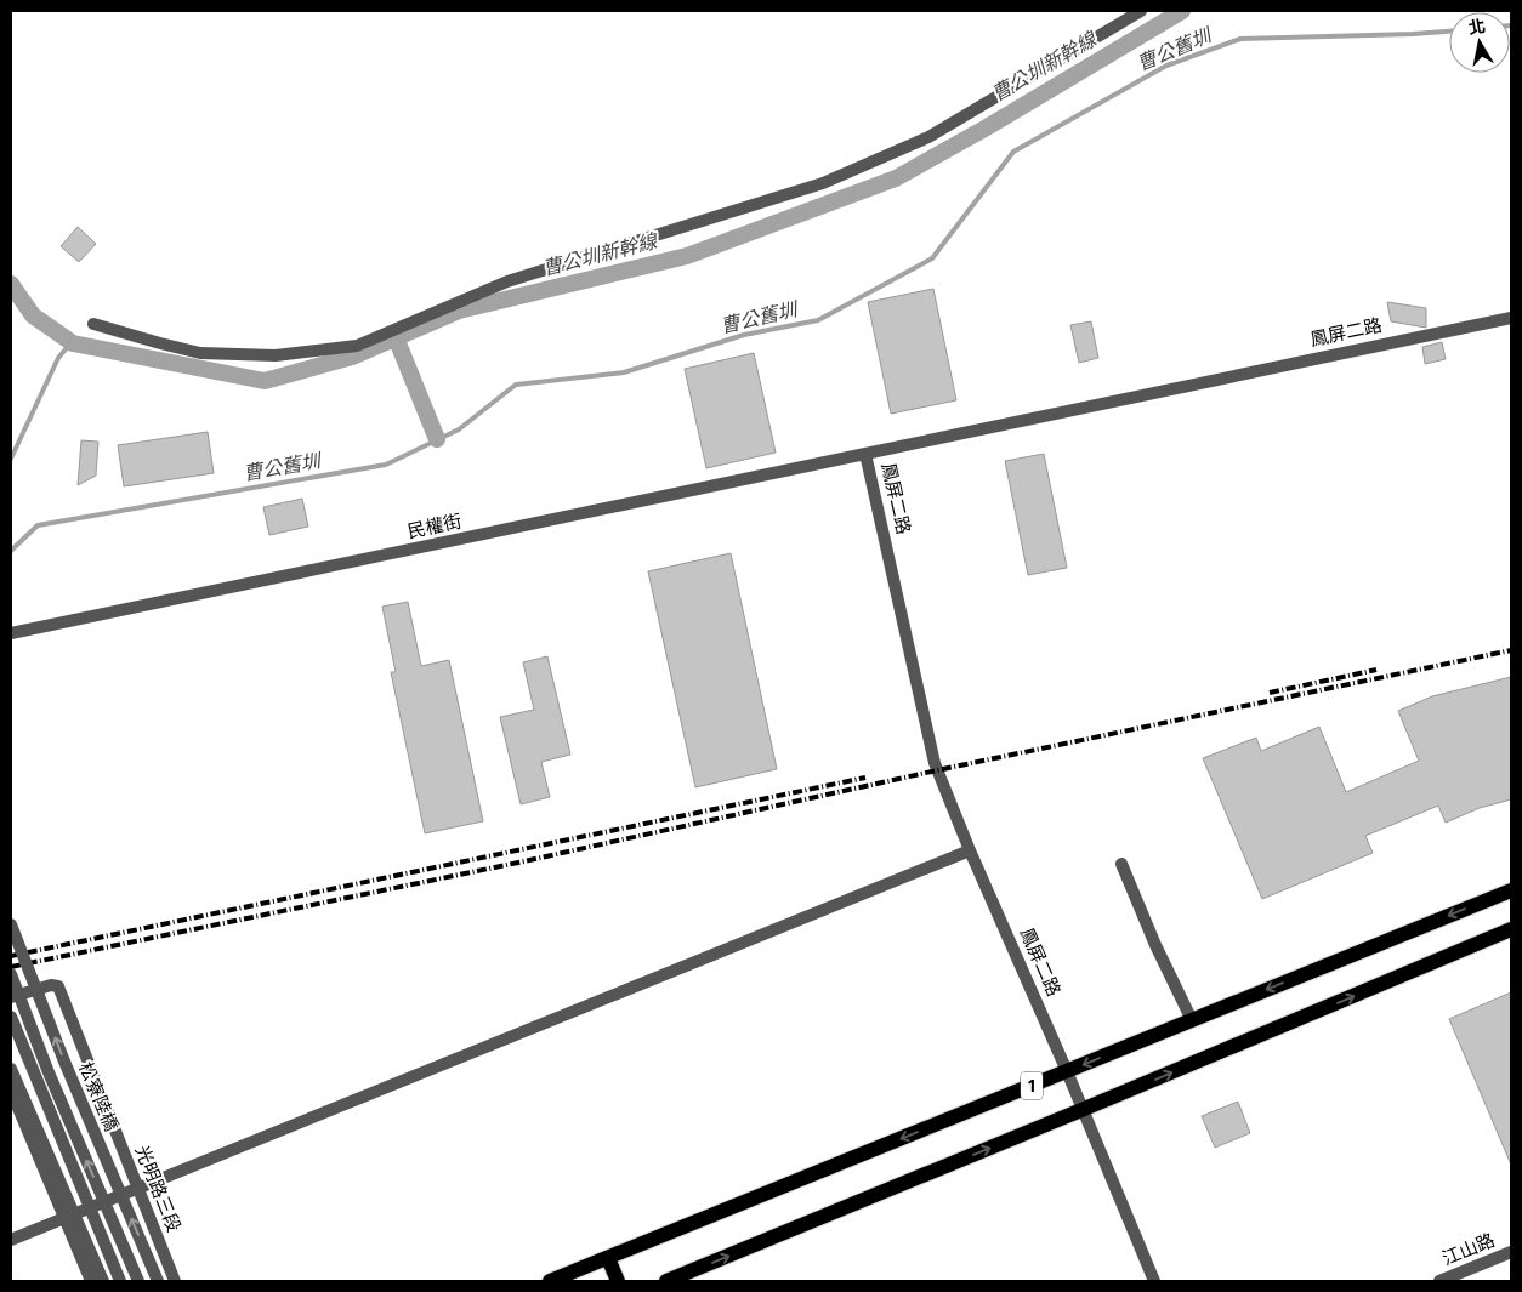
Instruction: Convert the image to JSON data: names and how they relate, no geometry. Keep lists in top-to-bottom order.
{
  "streets": {
    "main road": ["1"],
    "street": [
      "鳳屏二路",
      "民權街",
      "松寮陸橋",
      "光明路三段",
      "江山路"
    ]
  },
  "crossings": [
    ["鳳屏二路", "民權街"],
    ["鳳屏二路", "1"]
  ],
  "water": ["曹公舊圳", "曹公圳新幹線"],
  "north": "top"
}
